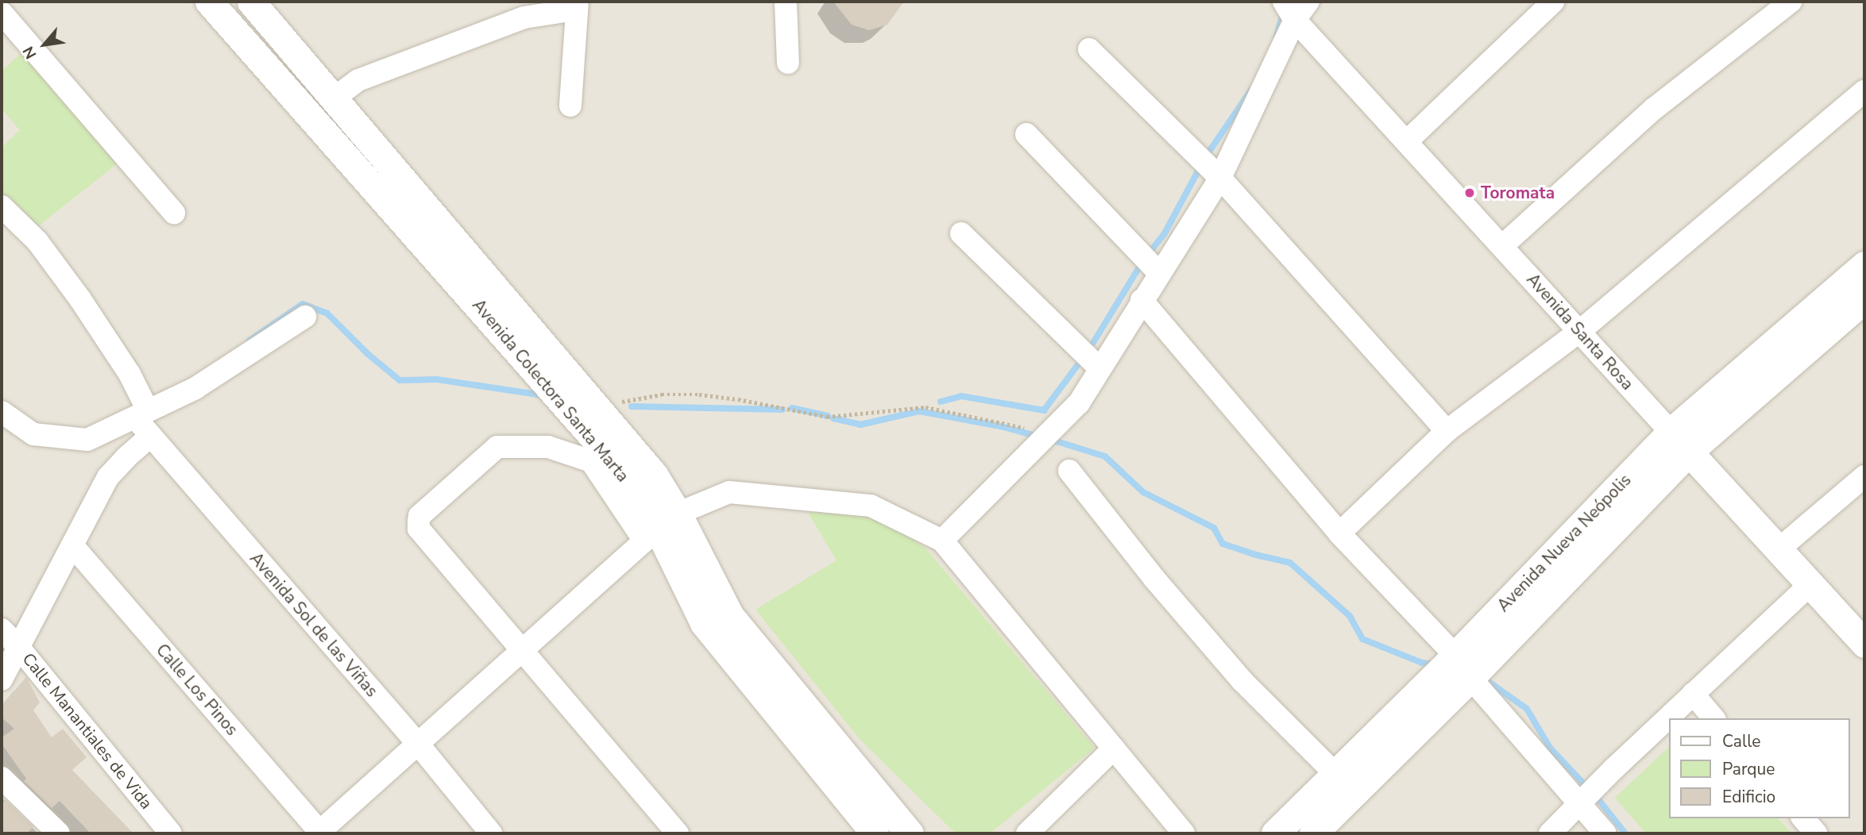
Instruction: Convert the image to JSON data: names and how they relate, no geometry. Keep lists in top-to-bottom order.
{
  "streets": {
    "street": [
      "Avenida Santa Rosa",
      "Avenida Colectora Santa Marta",
      "Avenida Nueva Neópolis",
      "Avenida Sol de las Viñas",
      "Calle Los Pinos",
      "Calle Manantiales de Vida"
    ]
  },
  "crossings": [
    ["Avenida Santa Rosa", "Avenida Nueva Neópolis"]
  ],
  "places": ["Toromata"],
  "legend": ["Calle", "Parque", "Edificio"],
  "north": "bottom left"
}
